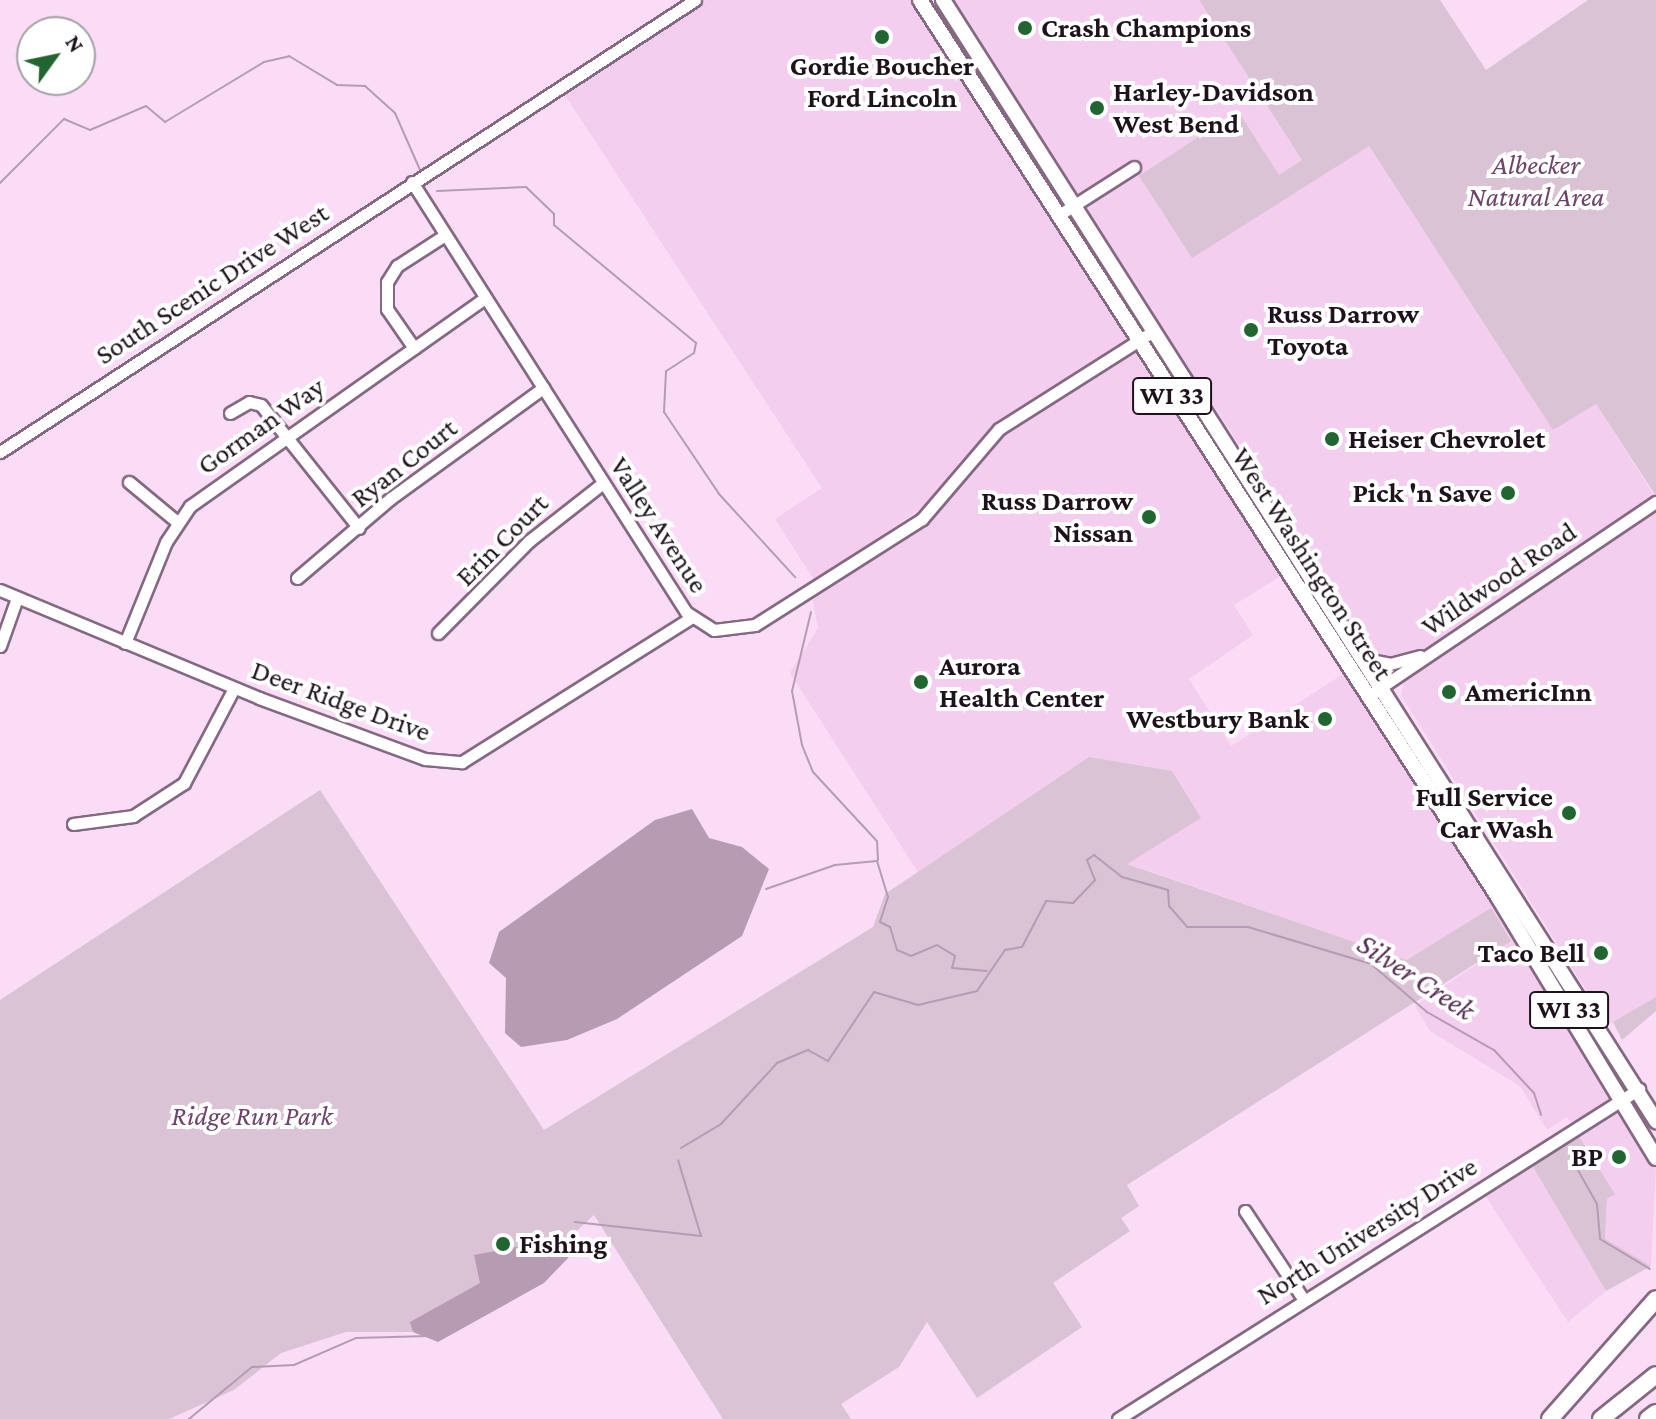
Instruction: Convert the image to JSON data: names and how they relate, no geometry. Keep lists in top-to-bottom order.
{
  "streets": {
    "main road": ["WI 33", "West Washington Street"],
    "street": [
      "South Scenic Drive West",
      "Gorman Way",
      "Ryan Court",
      "Valley Avenue",
      "Erin Court",
      "Wildwood Road",
      "Deer Ridge Drive",
      "North University Drive"
    ]
  },
  "crossings": [
    ["South Scenic Drive West", "Valley Avenue"],
    ["Gorman Way", "Valley Avenue"],
    ["Ryan Court", "Valley Avenue"],
    ["Valley Avenue", "Erin Court"],
    ["Valley Avenue", "West Washington Street"],
    ["Valley Avenue", "Deer Ridge Drive"],
    ["West Washington Street", "Wildwood Road"],
    ["West Washington Street", "North University Drive"]
  ],
  "water": ["Silver Creek"],
  "parks": ["Albecker Natural Area", "Ridge Run Park"],
  "places": [
    "Crash Champions",
    "Gordie Boucher Ford Lincoln",
    "Harley-Davidson West Bend",
    "Russ Darrow Toyota",
    "Heiser Chevrolet",
    "Pick 'n Save",
    "Russ Darrow Nissan",
    "Aurora Health Center",
    "AmericInn",
    "Westbury Bank",
    "Full Service Car Wash",
    "Taco Bell",
    "BP",
    "Fishing"
  ],
  "north": "top right"
}
